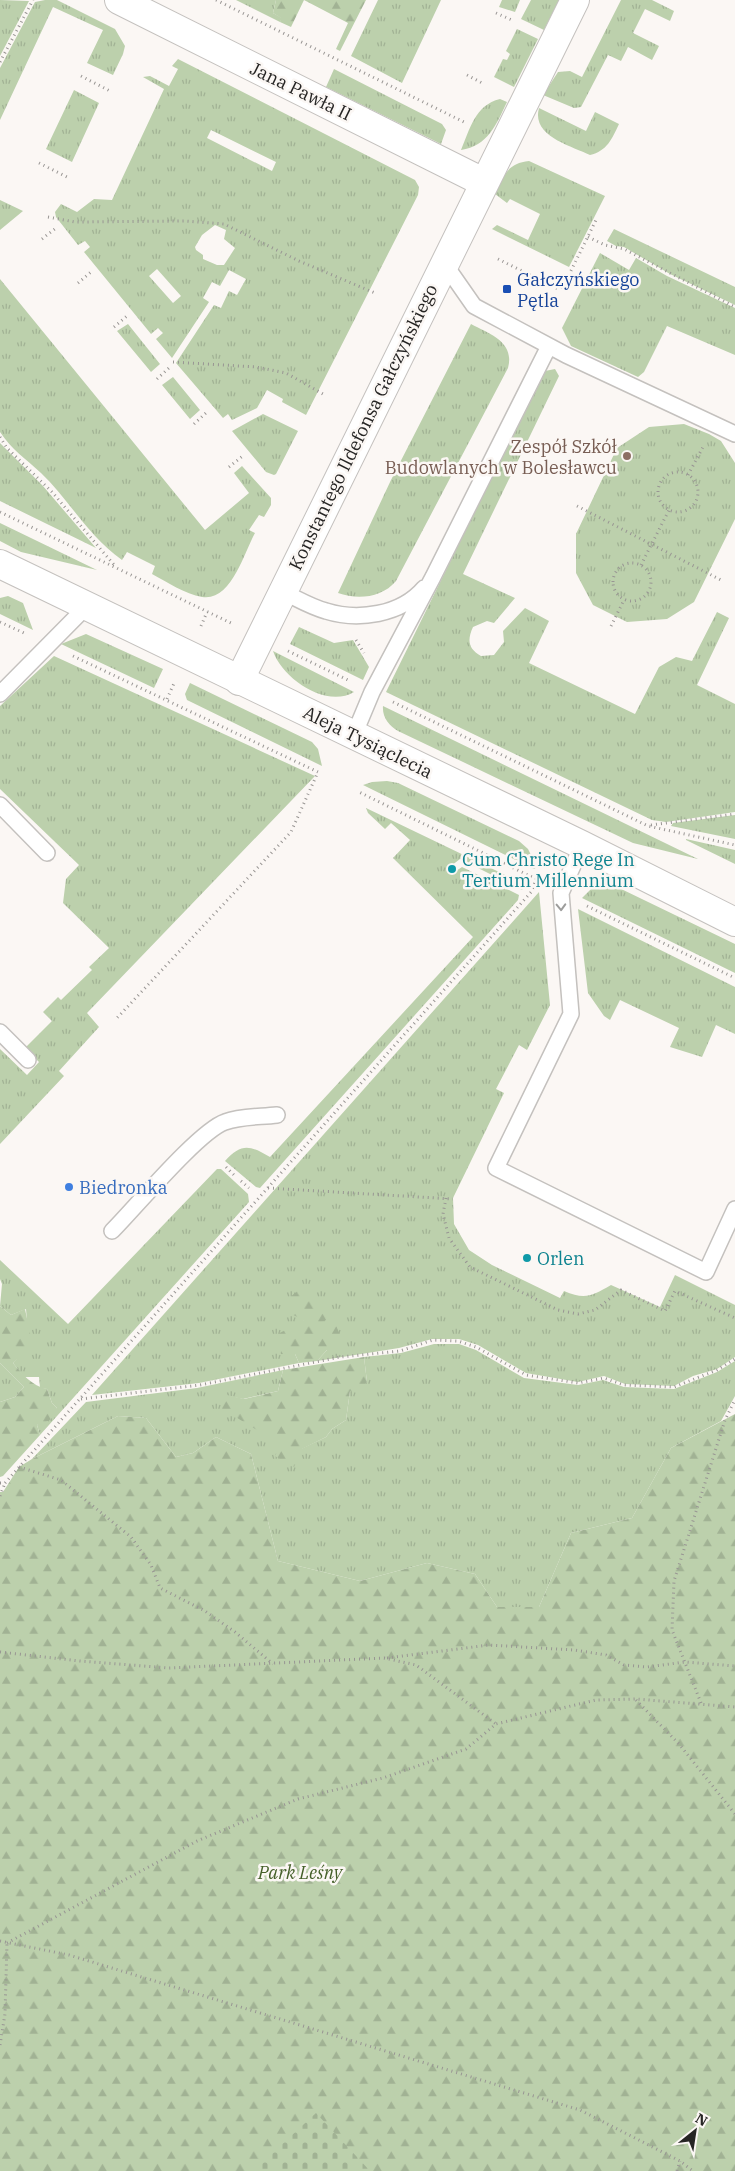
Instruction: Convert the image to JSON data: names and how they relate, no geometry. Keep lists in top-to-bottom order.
{
  "streets": {
    "street": ["Jana Pawła II", "Konstantego Ildefonsa Gałczyńskiego", "Aleja Tysiąclecia"]
  },
  "crossings": [
    ["Jana Pawła II", "Konstantego Ildefonsa Gałczyńskiego"],
    ["Konstantego Ildefonsa Gałczyńskiego", "Aleja Tysiąclecia"]
  ],
  "parks": ["Park Leśny"],
  "places": {
    "transit": ["Gałczyńskiego Pętla"],
    "other": [
      "Zespół Szkół Budowlanych w Bolesławcu",
      "Cum Christo Rege In Tertium Millennium",
      "Biedronka",
      "Orlen"
    ]
  },
  "north": "top right"
}
